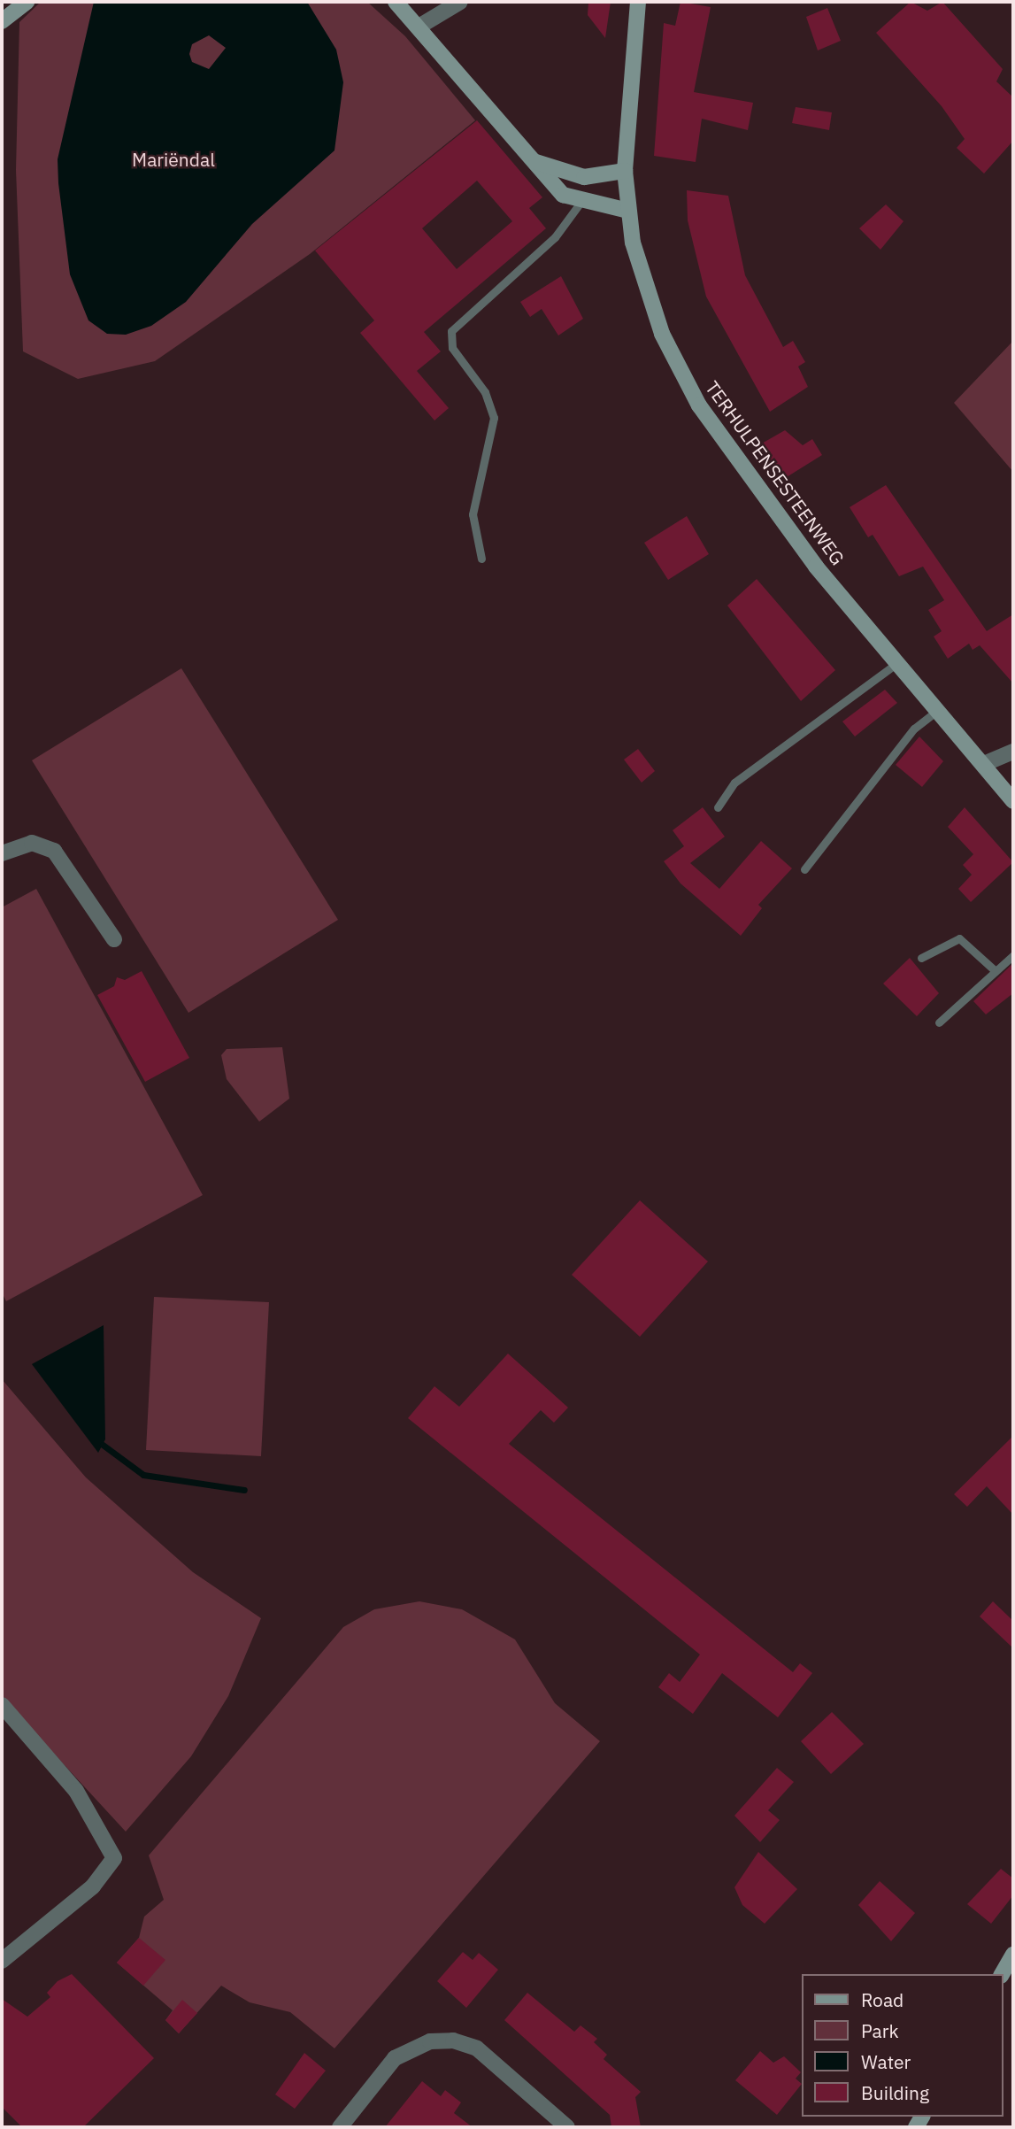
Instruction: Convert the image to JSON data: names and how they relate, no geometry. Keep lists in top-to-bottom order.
{
  "streets": {
    "main road": ["TERHULPENSESTEENWEG"]
  },
  "parks": ["Mariëndal"],
  "legend": [
    "Road",
    "Park",
    "Water",
    "Building"
  ]
}
